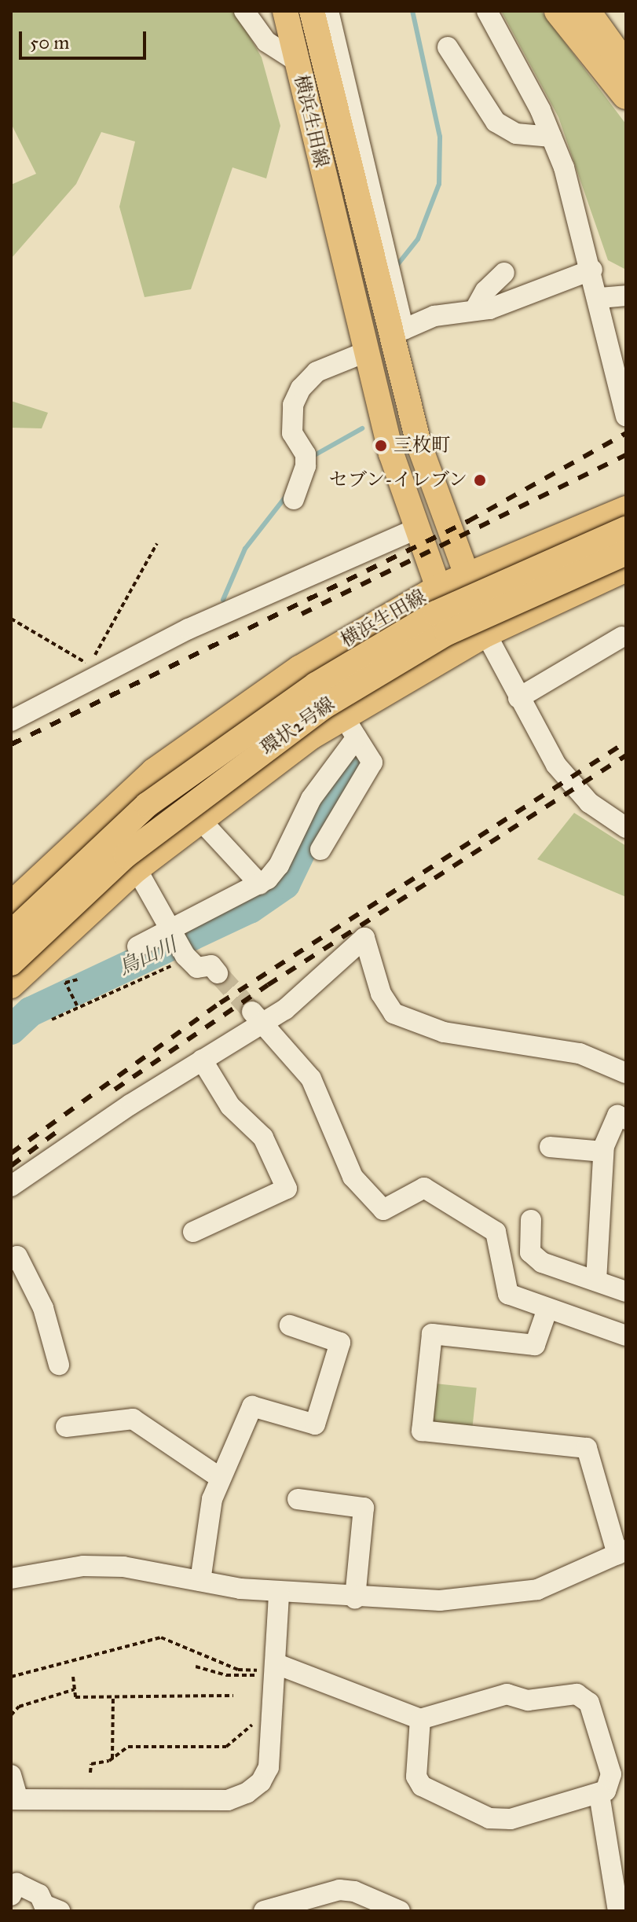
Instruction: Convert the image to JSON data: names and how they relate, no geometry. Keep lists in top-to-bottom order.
{
  "streets": {
    "main road": ["横浜生田線", "環状2号線"]
  },
  "water": ["鳥山川"],
  "places": ["三枚町", "セブン-イレブン"],
  "scale_bar": "50 m"
}
